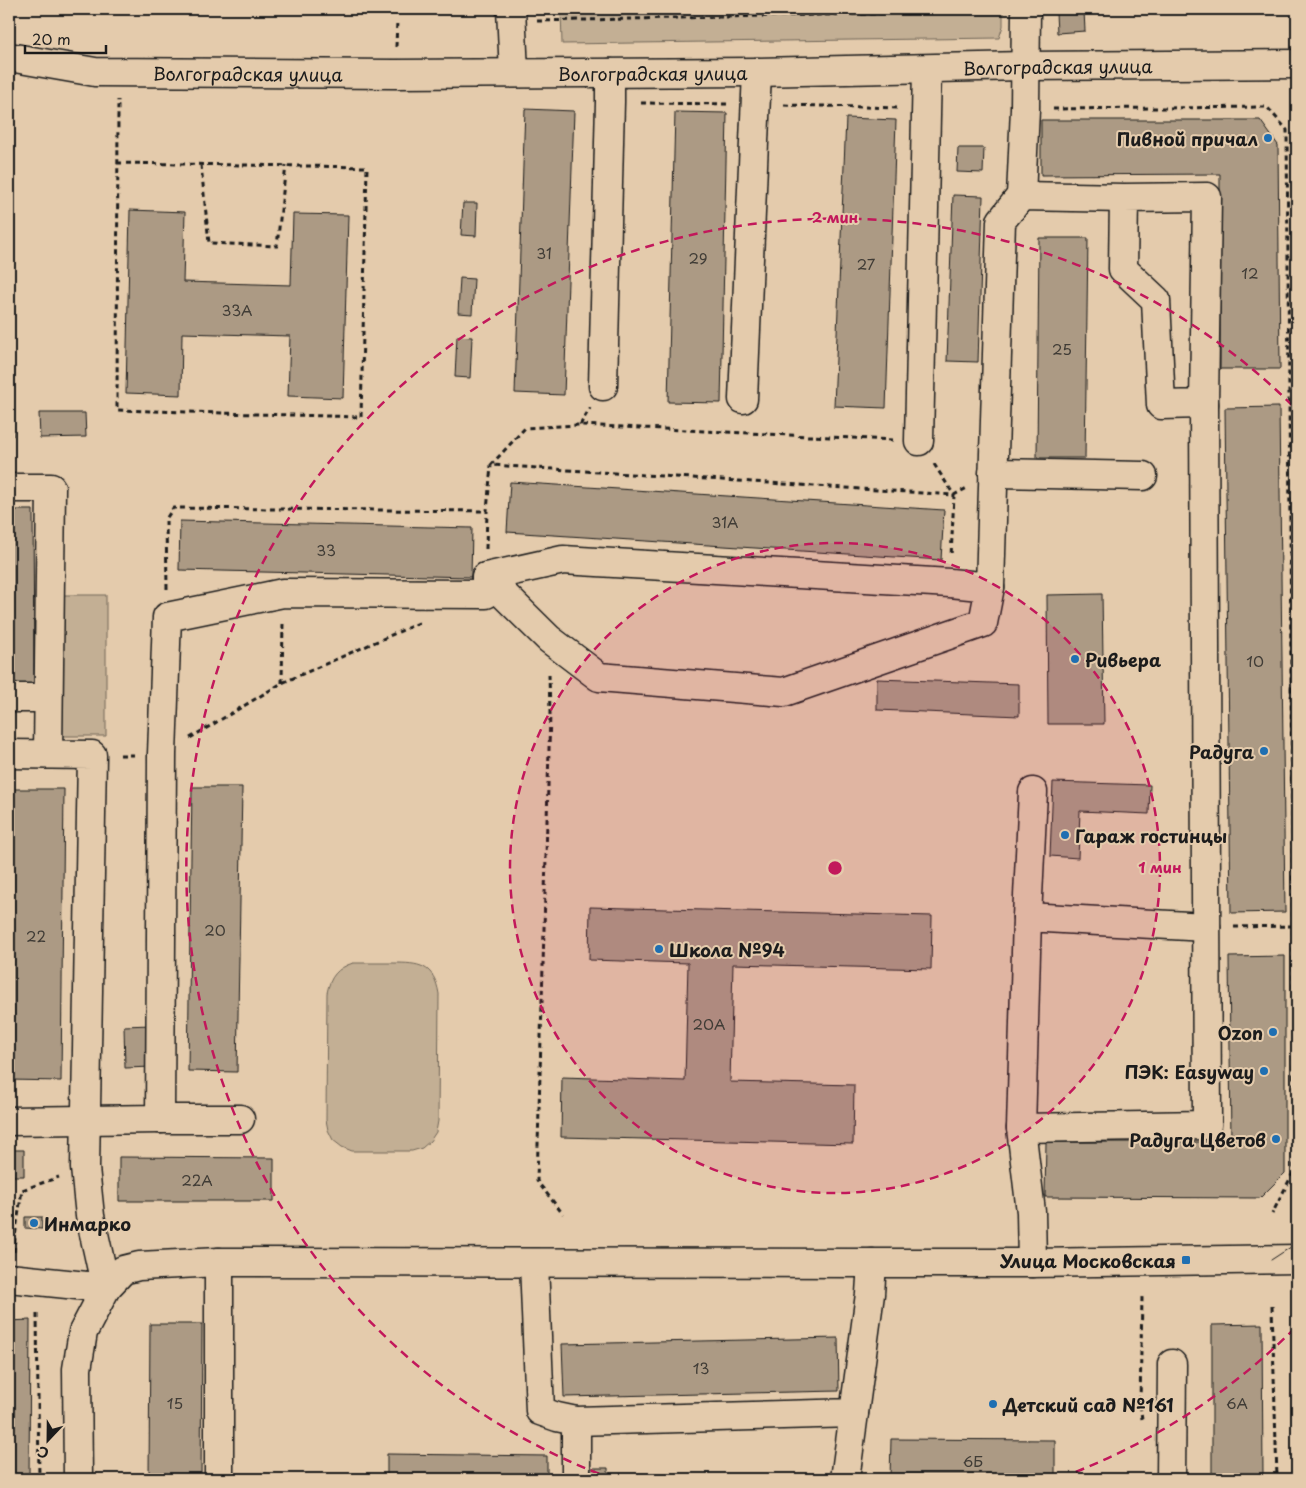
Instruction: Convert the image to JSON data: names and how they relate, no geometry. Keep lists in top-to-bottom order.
{
  "streets": {
    "street": ["Волгоградская улица"]
  },
  "places": {
    "other": [
      "Пивной причал",
      "Ривьера",
      "Радуга",
      "Гараж гостинцы",
      "Школа №94",
      "Ozon",
      "ПЭК: Easyway",
      "Радуга Цветов",
      "Инмарко",
      "Детский сад №161"
    ],
    "transit": ["Улица Московская"]
  },
  "house_numbers": [
    "31",
    "29",
    "27",
    "12",
    "33А",
    "25",
    "31А",
    "33",
    "10",
    "20",
    "22",
    "20А",
    "22А",
    "13",
    "15",
    "6А",
    "6Б"
  ],
  "scale_bar": "20 m",
  "north": "bottom",
  "rings": ["2 мин", "1 мин"]
}
